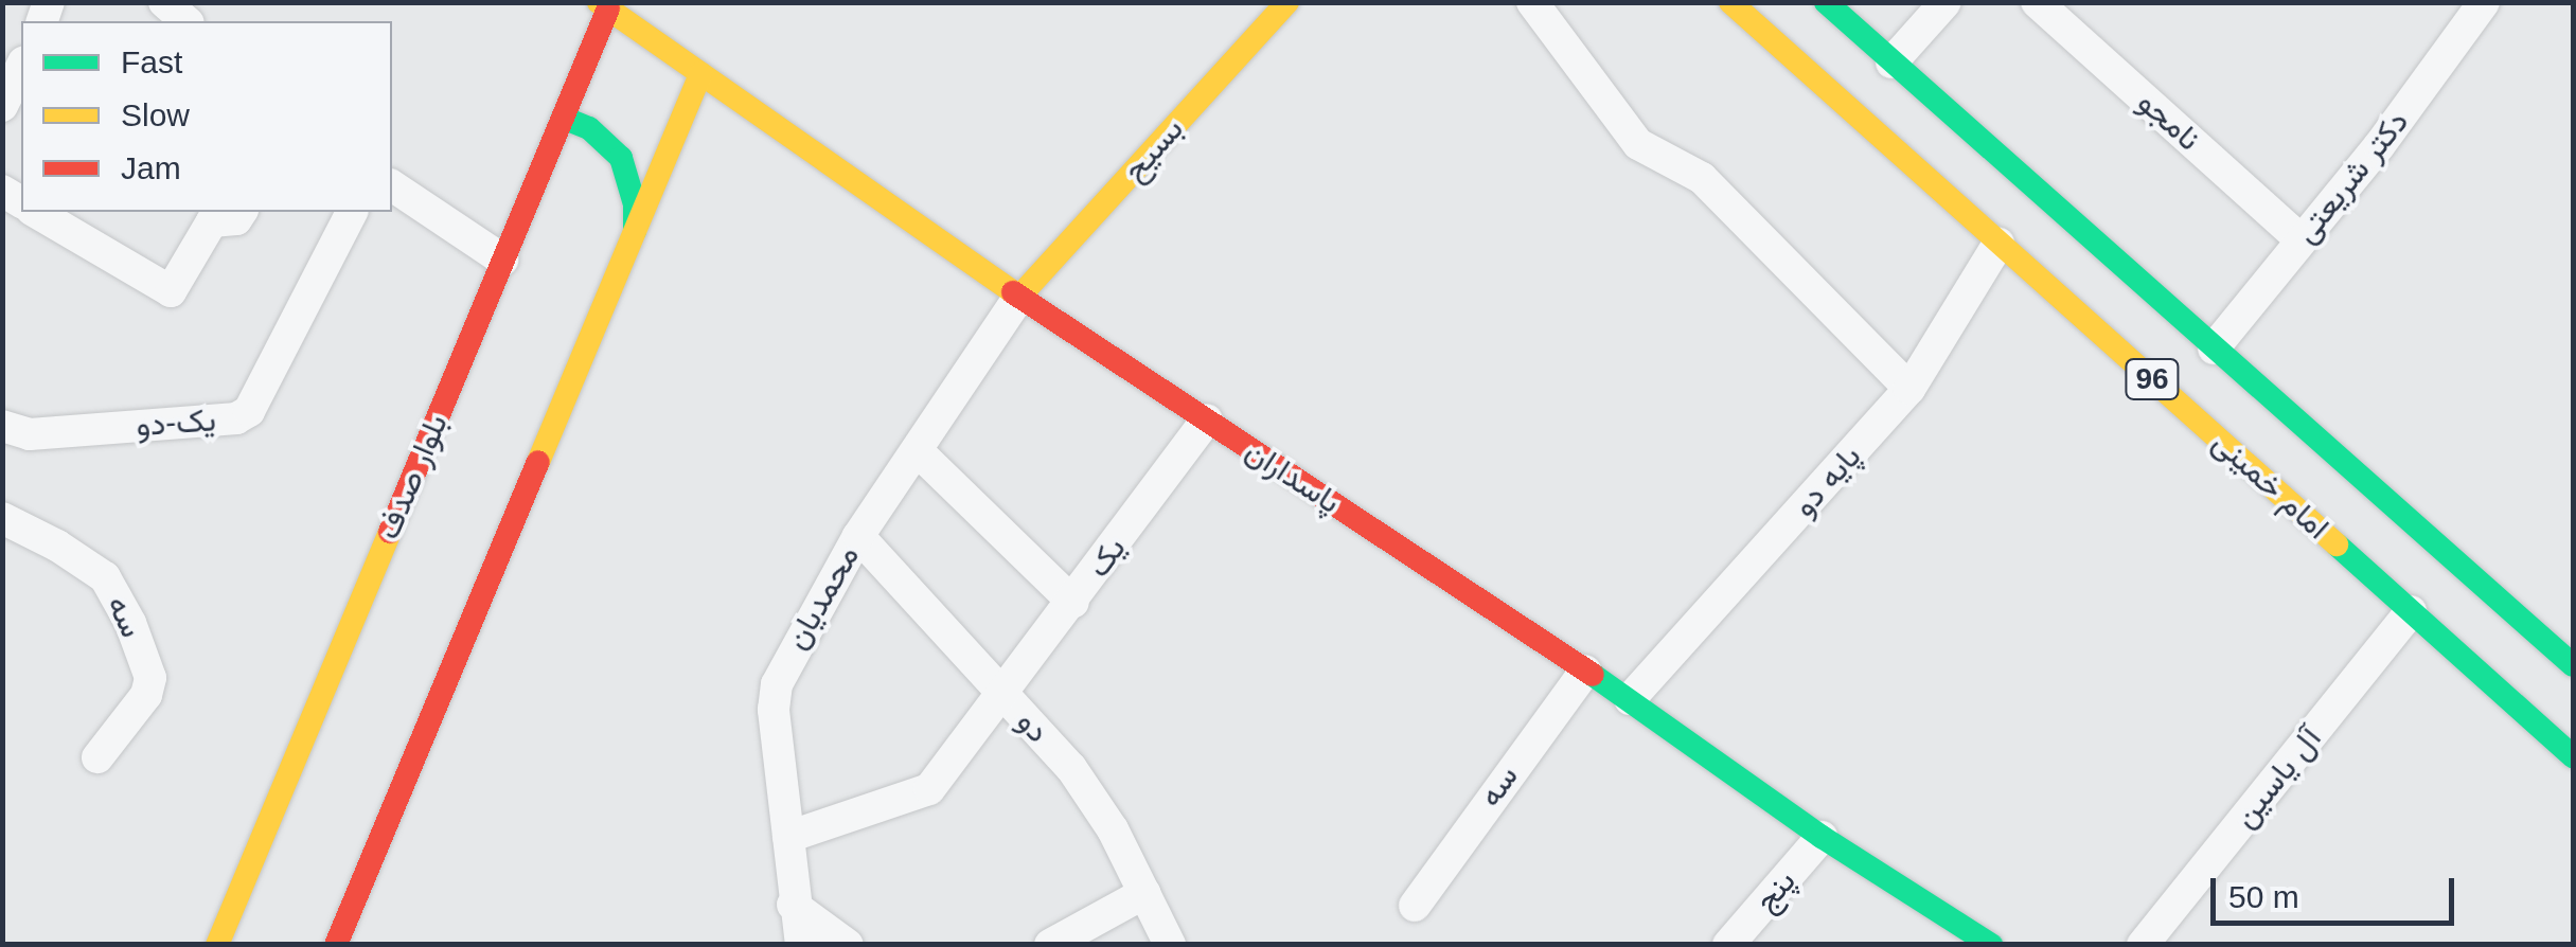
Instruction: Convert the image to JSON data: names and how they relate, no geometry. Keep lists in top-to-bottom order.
{
  "streets": {
    "main road": [
      "بسیح",
      "96",
      "بلوار صدف",
      "پاسداران",
      "امام خمینی"
    ],
    "street": [
      "نامجو",
      "دکتر شریعتی",
      "یک-دو",
      "پایه دو",
      "یک",
      "محمدیان",
      "سه",
      "دو",
      "آل یاسین",
      "پنج"
    ]
  },
  "crossings": [
    ["نامجو", "دکتر شریعتی"],
    ["بسیح", "پاسداران"],
    ["بسیح", "محمدیان"],
    ["دکتر شریعتی", "امام خمینی"],
    ["بلوار صدف", "پاسداران"],
    ["پاسداران", "پایه دو"],
    ["پاسداران", "یک"],
    ["پاسداران", "محمدیان"],
    ["پاسداران", "سه"],
    ["پاسداران", "پنج"],
    ["پایه دو", "امام خمینی"],
    ["امام خمینی", "آل یاسین"],
    ["یک", "محمدیان"],
    ["یک", "دو"],
    ["محمدیان", "دو"]
  ],
  "legend": ["Fast", "Slow", "Jam"],
  "scale_bar": "50 m"
}
